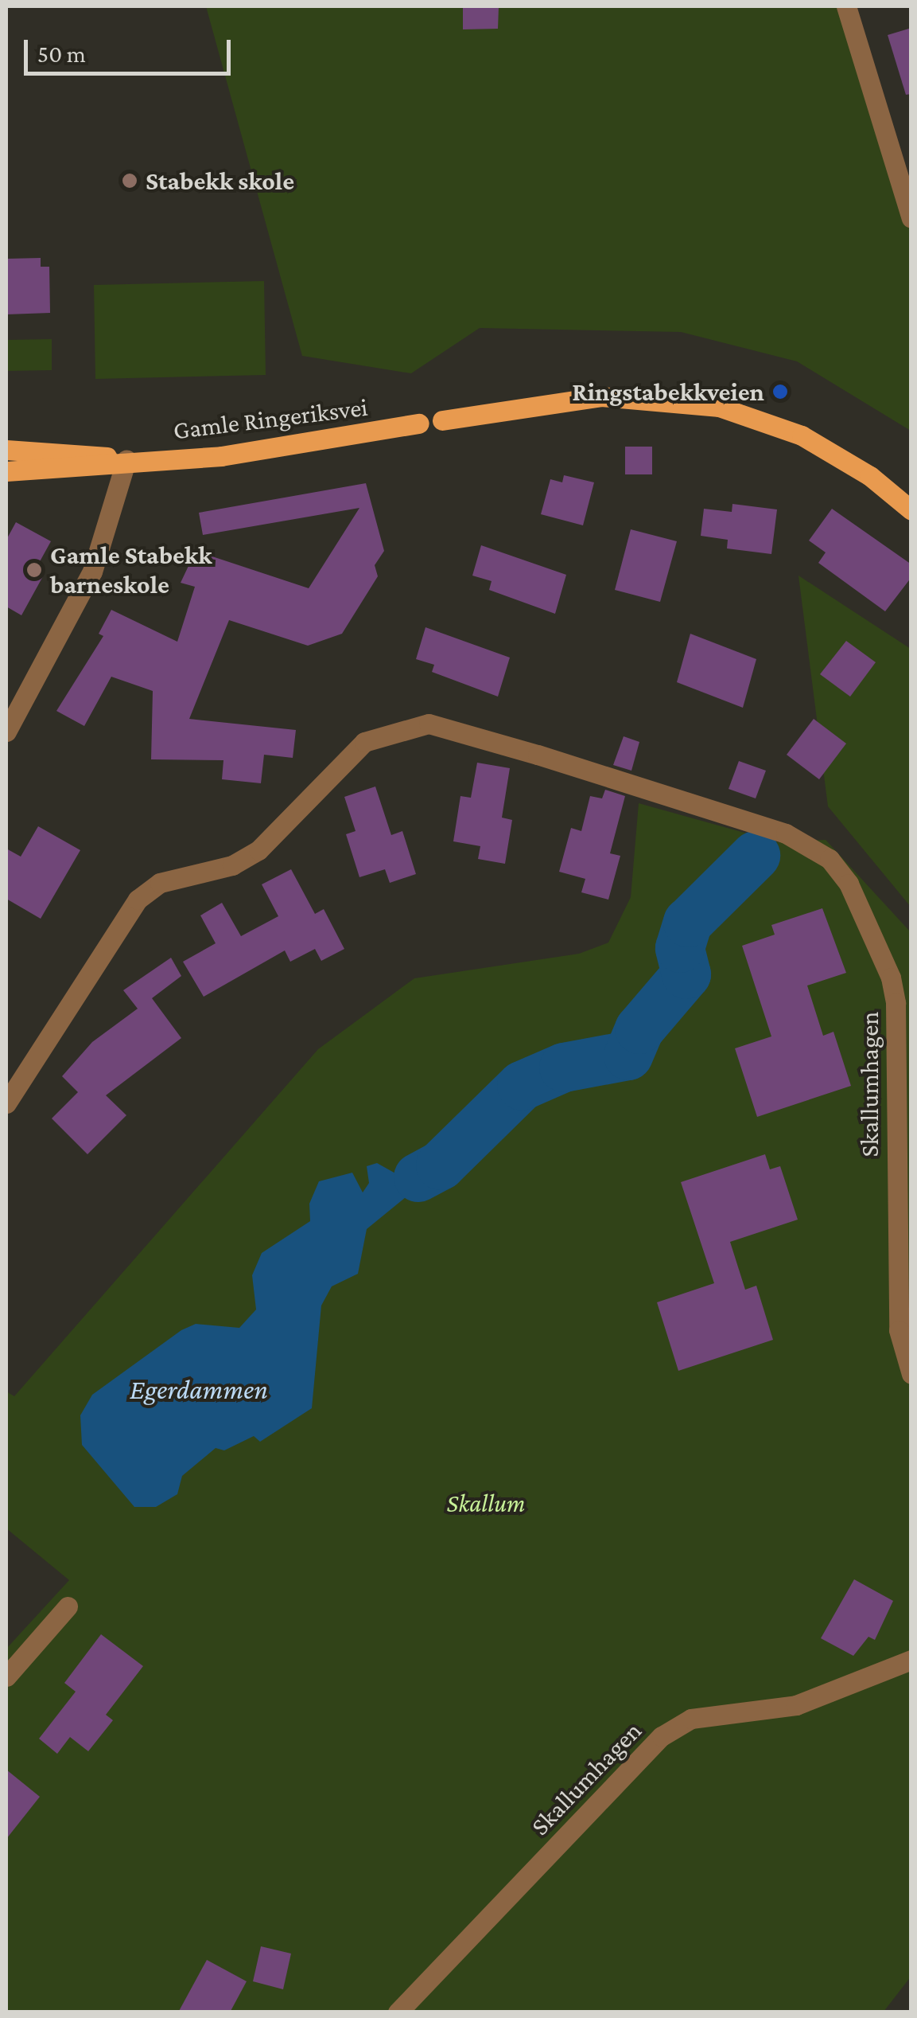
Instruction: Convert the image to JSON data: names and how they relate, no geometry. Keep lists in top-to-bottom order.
{
  "streets": {
    "main road": ["Gamle Ringeriksvei"],
    "street": ["Skallumhagen"]
  },
  "water": ["Egerdammen"],
  "parks": ["Skallum"],
  "places": ["Stabekk skole", "Ringstabekkveien", "Gamle Stabekk barneskole"],
  "scale_bar": "50 m"
}
